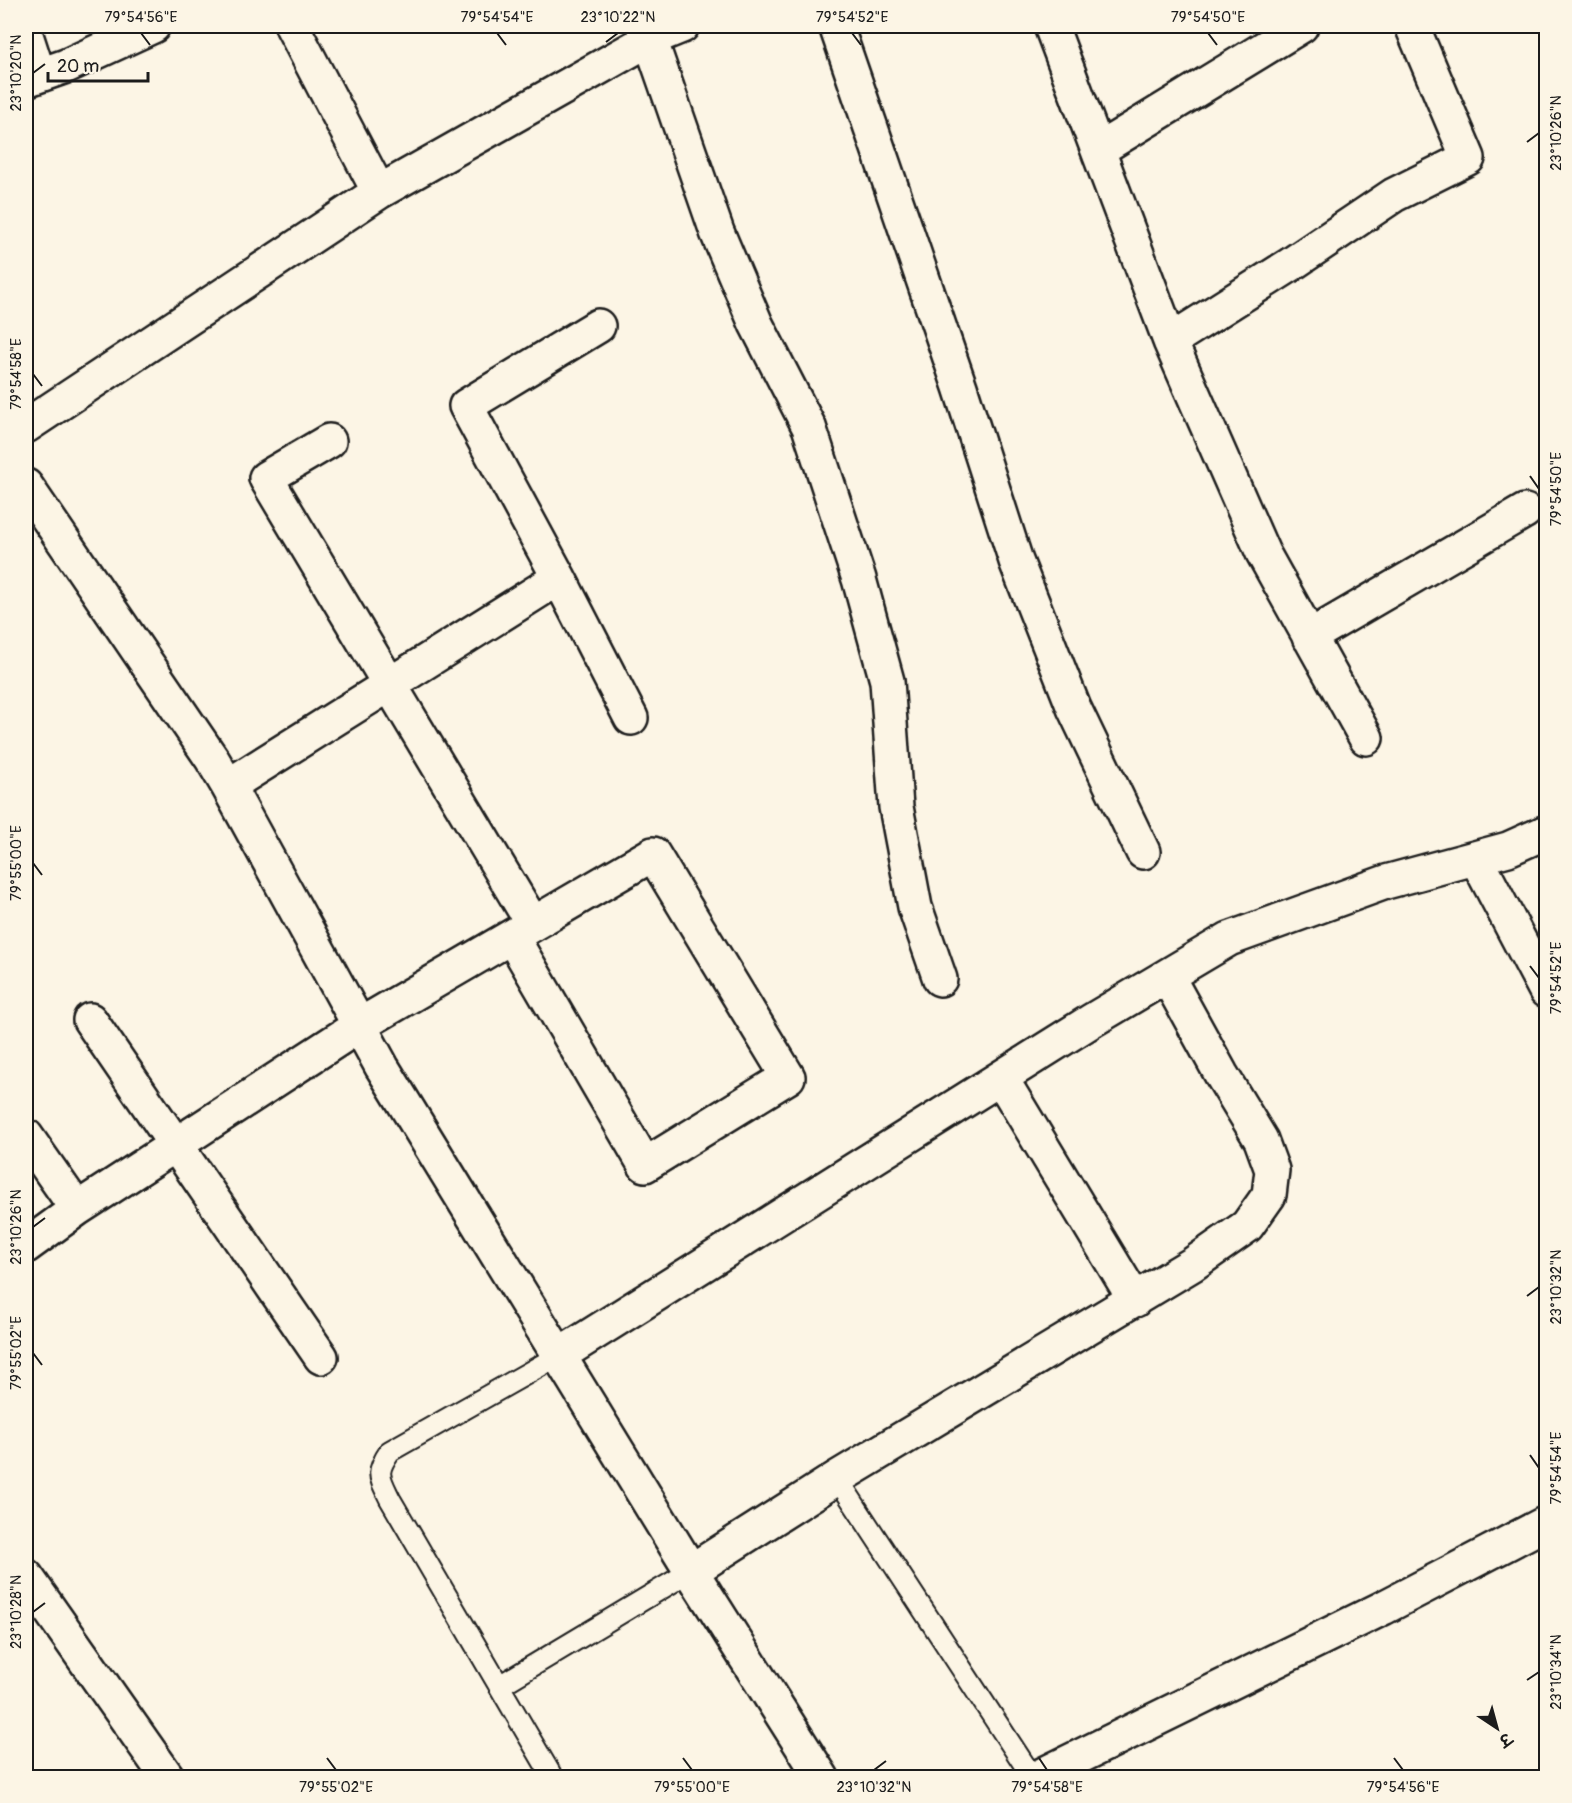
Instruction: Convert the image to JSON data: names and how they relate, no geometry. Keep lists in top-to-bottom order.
{
  "scale_bar": "20 m",
  "north": "bottom right",
  "coordinates": [
    "79°54'56\"E",
    "79°54'54\"E",
    "23°10'22\"N",
    "79°54'52\"E",
    "79°54'50\"E",
    "23°10'20\"N",
    "23°10'26\"N",
    "79°54'58\"E",
    "79°55'00\"E",
    "23°10'32\"N",
    "79°55'02\"E",
    "23°10'28\"N",
    "23°10'34\"N"
  ]
}
